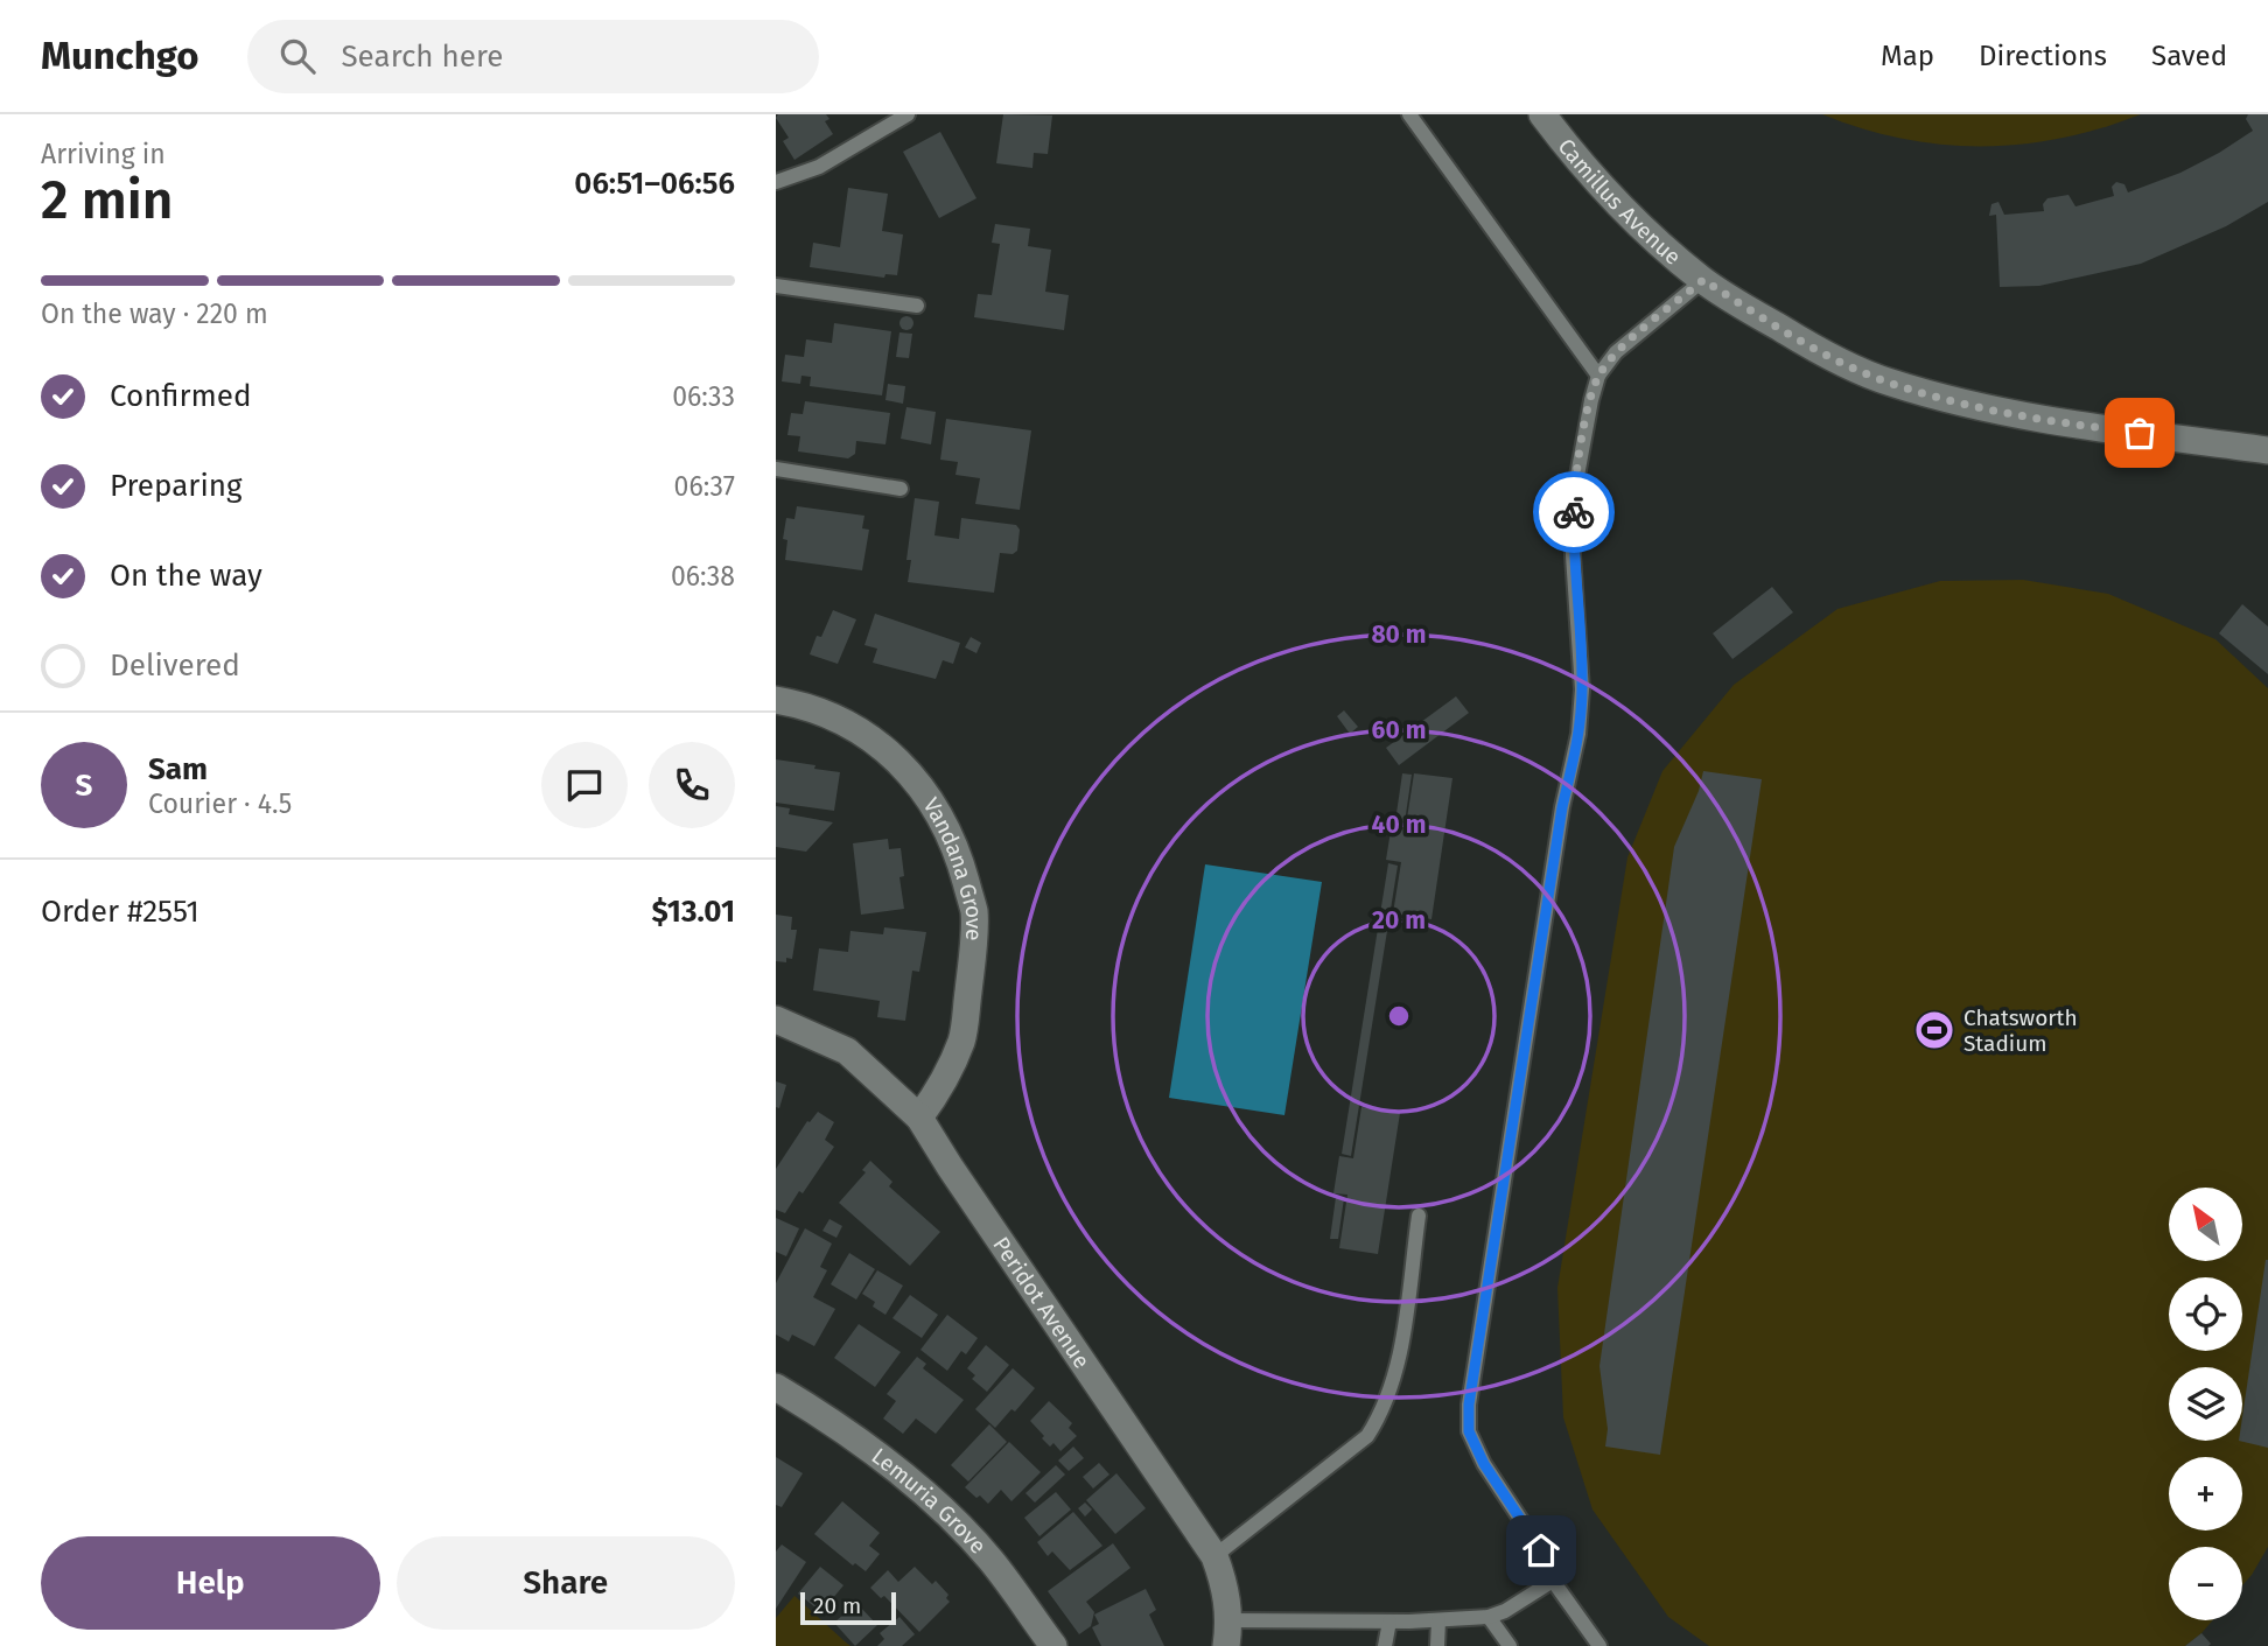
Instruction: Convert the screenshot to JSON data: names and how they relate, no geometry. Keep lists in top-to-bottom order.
{
  "streets": {
    "street": [
      "Camillus Avenue",
      "Vandana Grove",
      "Peridot Avenue",
      "Lemuria Grove"
    ]
  },
  "crossings": [
    ["Vandana Grove", "Peridot Avenue"]
  ],
  "places": {
    "sports": ["Chatsworth Stadium"]
  },
  "scale_bar": "20 m",
  "north": "top left",
  "page": {
    "header": "Munchgo",
    "search": "Search here",
    "nav": ["Map", "Directions", "Saved"],
    "heading": ["2 min", "Arriving in", "06:51–06:56"],
    "panel": [
      "Sam",
      "Courier · 4.5",
      "Order #2551",
      "$13.01"
    ],
    "bar": "On the way · 220 m",
    "list": [
      ["Confirmed", "06:33"],
      ["Preparing", "06:37"],
      ["On the way", "06:38"],
      "Delivered"
    ],
    "round": "S",
    "map_buttons": ["+", "−"],
    "buttons": ["Help", "Share"],
    "scale": "20 m"
  },
  "rings": [
    "80 m",
    "60 m",
    "40 m",
    "20 m"
  ]
}
